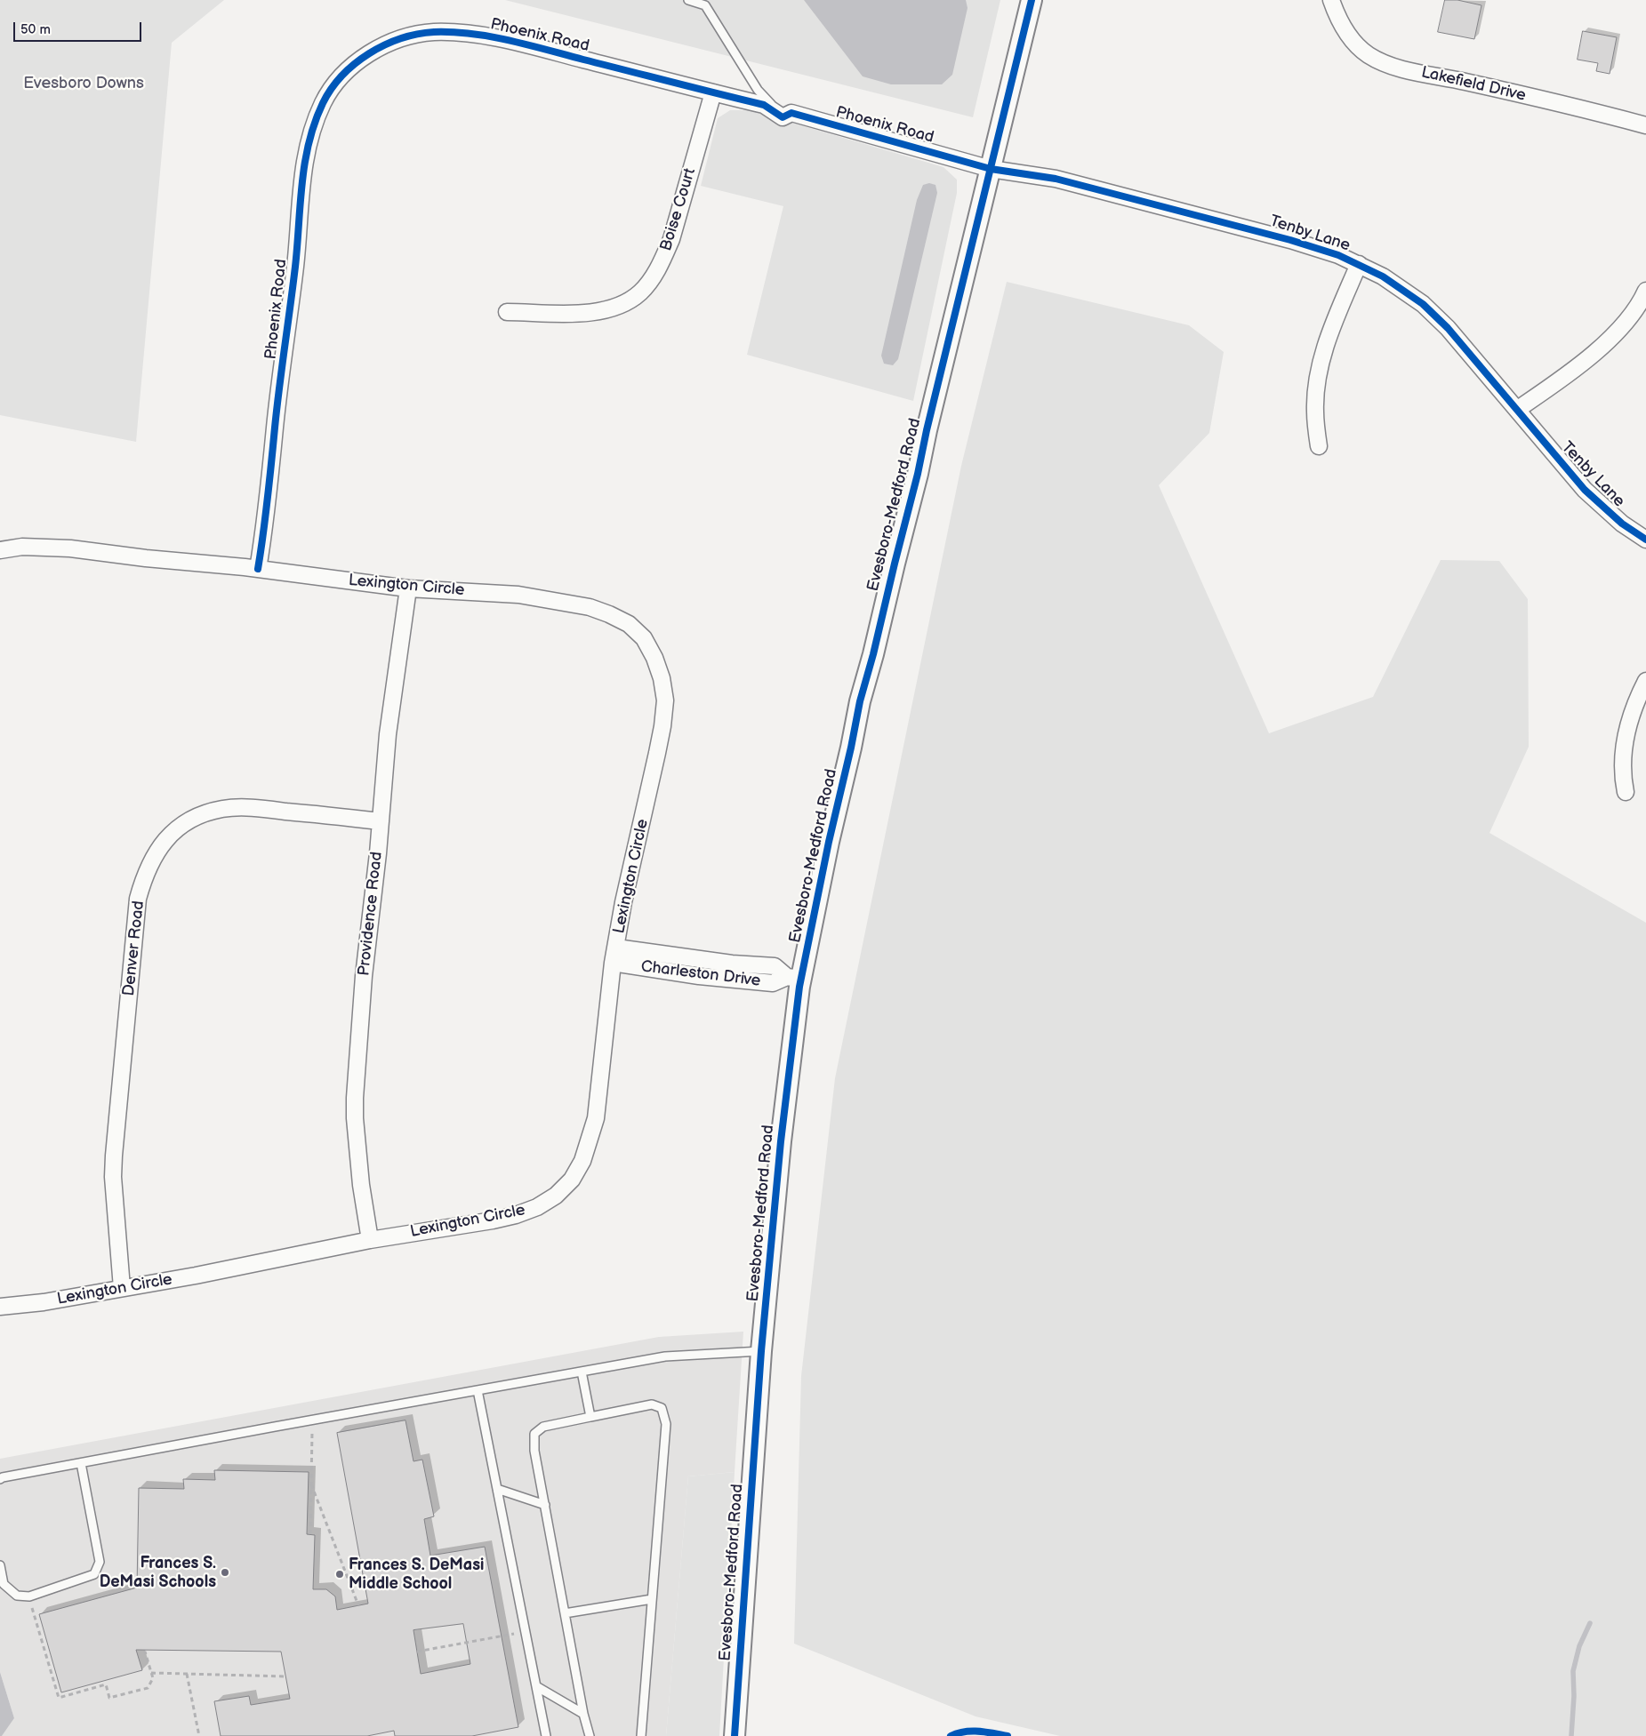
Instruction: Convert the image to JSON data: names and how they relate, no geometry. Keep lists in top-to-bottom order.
{
  "streets": {
    "street": [
      "Phoenix Road",
      "Lakefield Drive",
      "Boise Court",
      "Tenby Lane",
      "Evesboro-Medford Road",
      "Lexington Circle",
      "Providence Road",
      "Denver Road",
      "Charleston Drive"
    ]
  },
  "crossings": [
    ["Phoenix Road", "Boise Court"],
    ["Phoenix Road", "Tenby Lane"],
    ["Phoenix Road", "Evesboro-Medford Road"],
    ["Phoenix Road", "Lexington Circle"],
    ["Tenby Lane", "Evesboro-Medford Road"],
    ["Evesboro-Medford Road", "Charleston Drive"],
    ["Lexington Circle", "Providence Road"],
    ["Lexington Circle", "Denver Road"],
    ["Lexington Circle", "Charleston Drive"],
    ["Providence Road", "Denver Road"]
  ],
  "parks": ["Evesboro Downs"],
  "places": ["Frances S. DeMasi Schools", "Frances S. DeMasi Middle School"],
  "scale_bar": "50 m"
}
